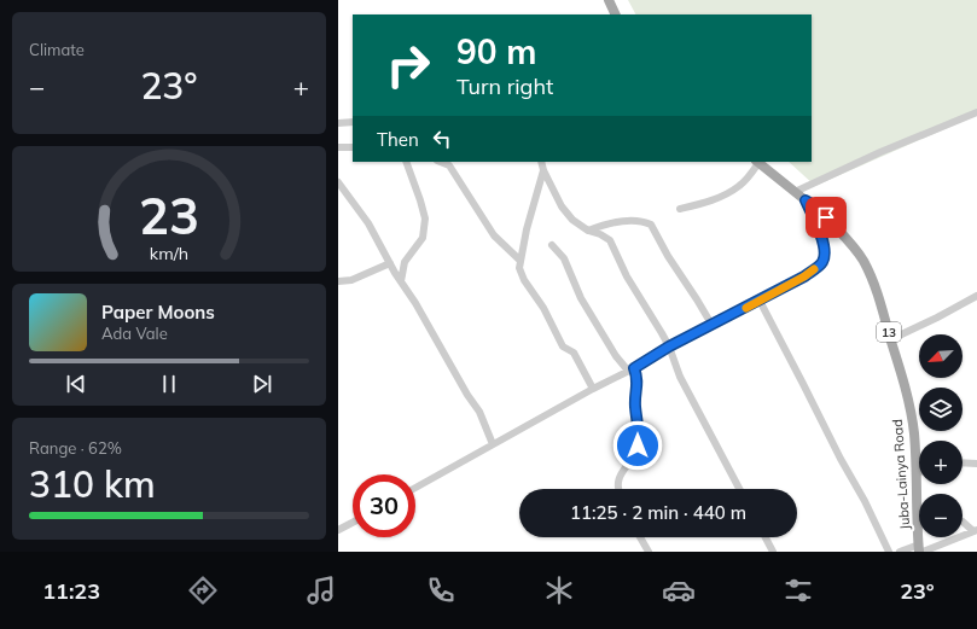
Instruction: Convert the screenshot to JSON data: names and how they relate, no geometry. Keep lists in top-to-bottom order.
{
  "streets": {
    "main road": ["13", "Juba-Lainya Road"]
  },
  "north": "bottom left",
  "page": {
    "tile": [
      "Climate",
      ["Range · 62%", "310 km"]
    ],
    "turn": ["90 m", "Turn right"],
    "heat": ["−", "23°", "+"],
    "then": "Then",
    "song": ["Paper Moons", "Ada Vale"],
    "map_buttons": ["+", "−"],
    "limit": "30",
    "trip": "11:25 · 2 min · 440 m",
    "tabs": ["11:23", "23°"],
    "gauge": ["23", "km/h"]
  }
}
